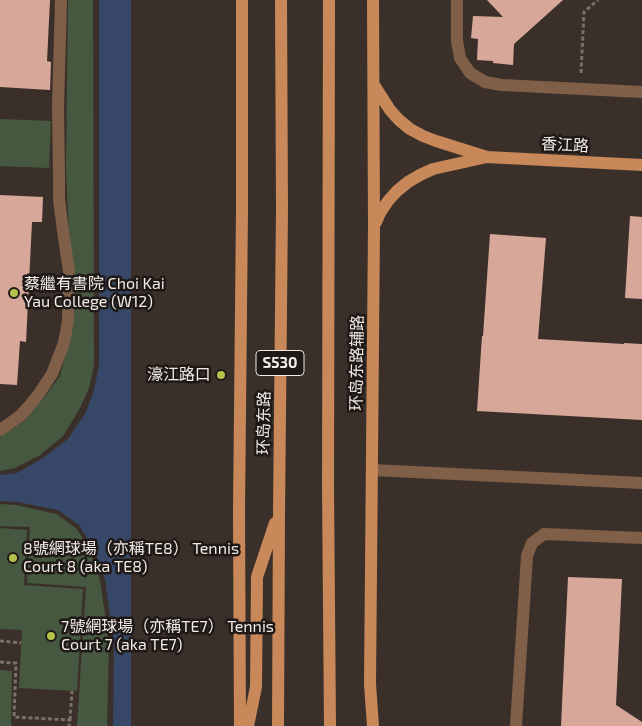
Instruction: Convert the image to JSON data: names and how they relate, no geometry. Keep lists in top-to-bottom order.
{
  "streets": {
    "main road": [
      "香江路",
      "S530",
      "环岛东路辅路",
      "环岛东路"
    ]
  },
  "places": [
    "蔡繼有書院 Choi Kai Yau College (W12)",
    "濠江路口",
    "8號網球場（亦稱TE8） Tennis Court 8 (aka TE8)",
    "7號網球場（亦稱TE7） Tennis Court 7 (aka TE7)"
  ]
}
